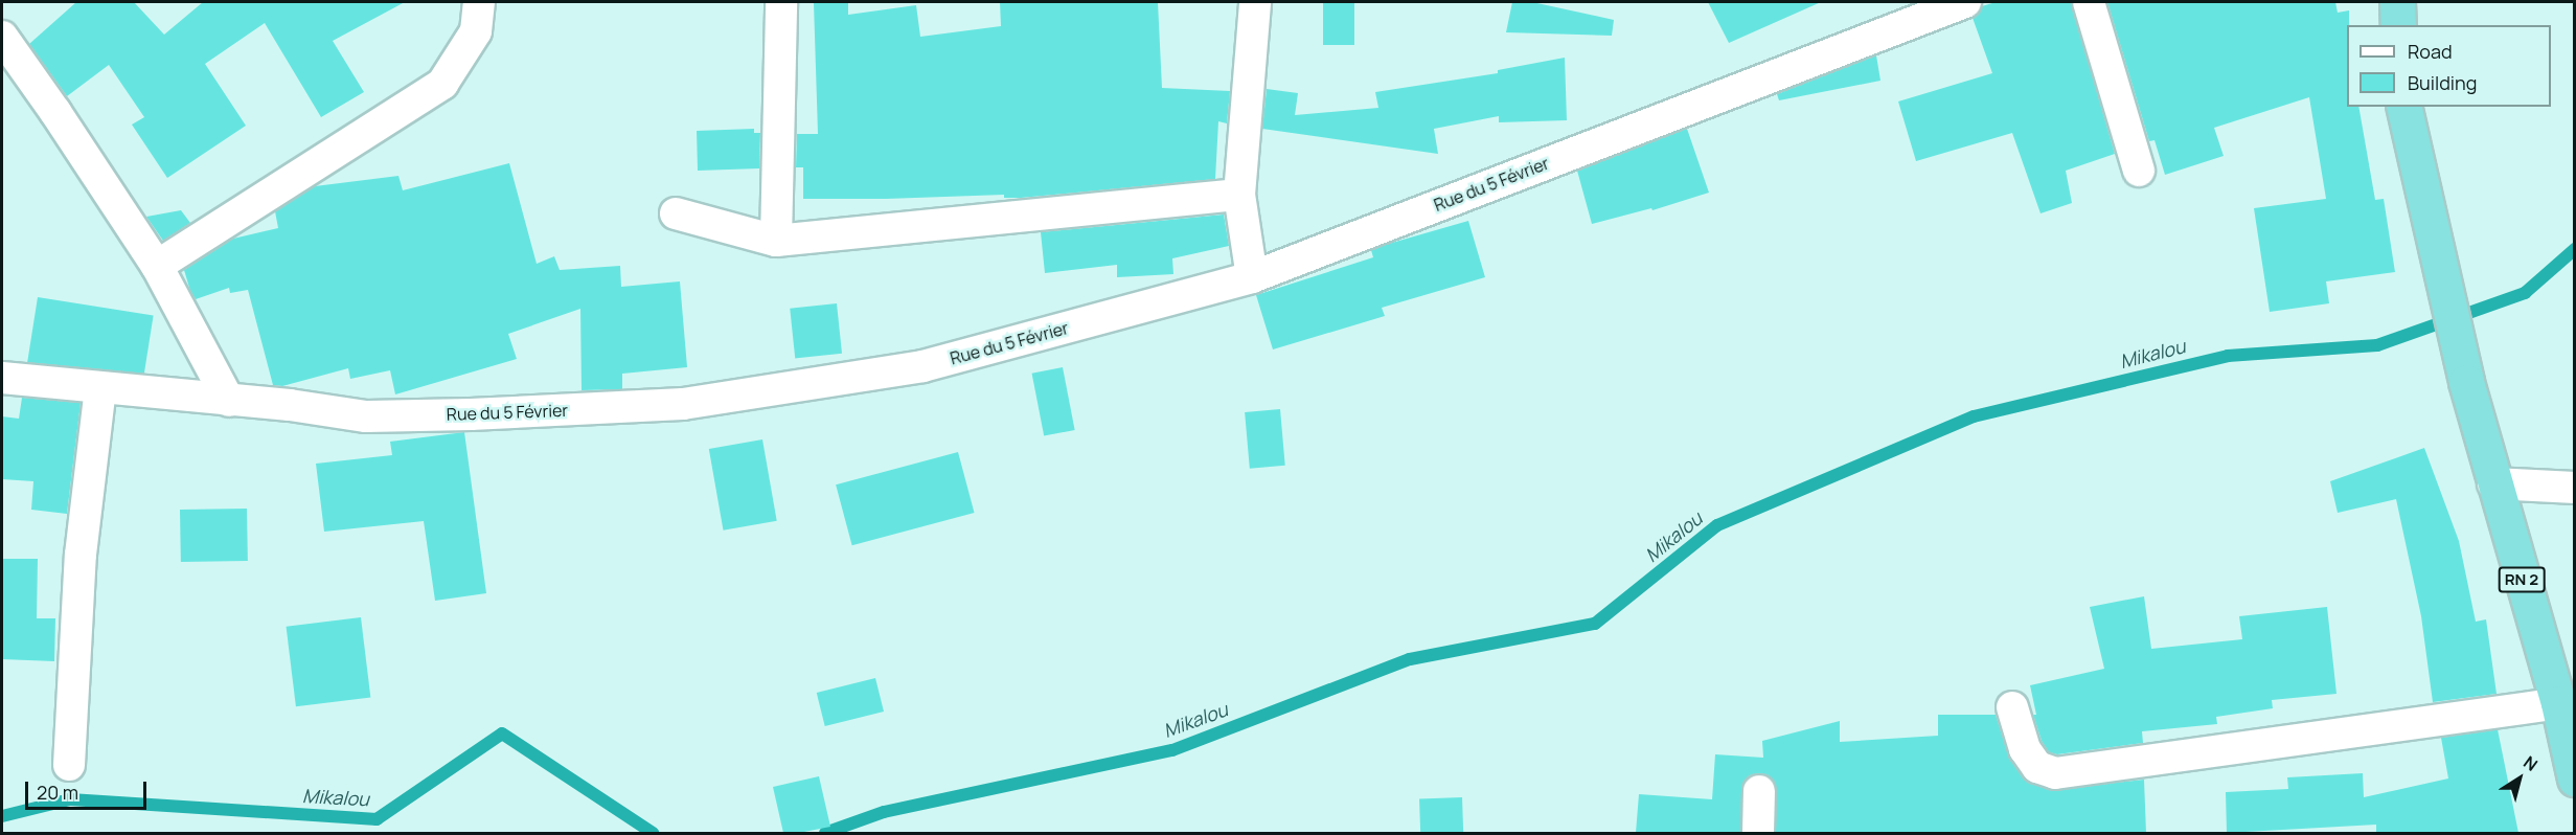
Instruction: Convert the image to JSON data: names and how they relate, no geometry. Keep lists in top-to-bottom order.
{
  "streets": {
    "highway": ["RN 2"],
    "street": ["Rue du 5 Février"]
  },
  "water": ["Mikalou"],
  "legend": ["Road", "Building"],
  "scale_bar": "20 m",
  "north": "top right"
}
